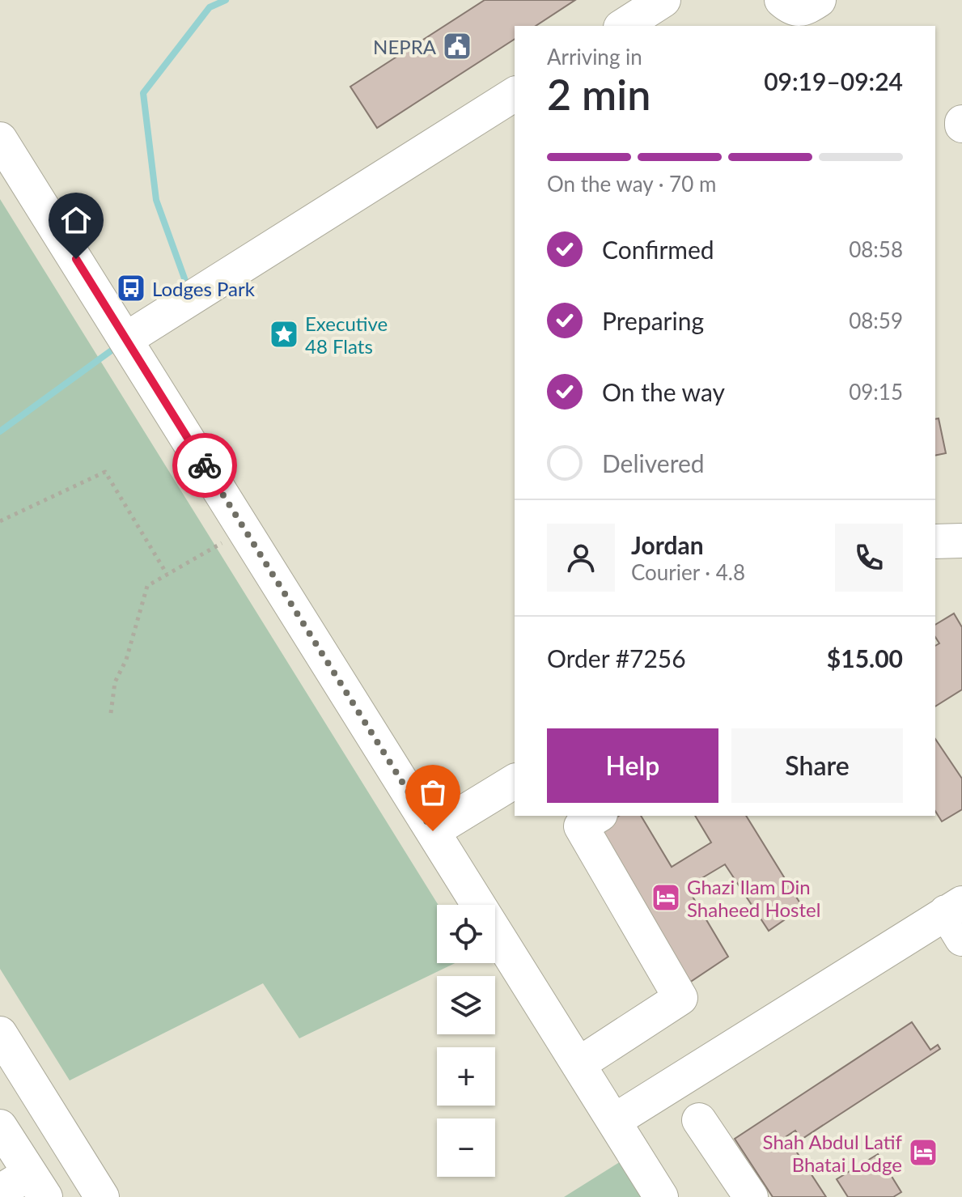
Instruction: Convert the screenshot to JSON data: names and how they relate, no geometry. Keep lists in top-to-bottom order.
{
  "places": {
    "public building": ["NEPRA"],
    "bus stop": ["Lodges Park"],
    "place": ["Executive 48 Flats"],
    "hotel": ["Ghazi Ilam Din Shaheed Hostel", "Shah Abdul Latif Bhatai Lodge"]
  },
  "page": {
    "heading": ["2 min", "Arriving in", "09:19–09:24"],
    "panel": [
      "Jordan",
      "Courier · 4.8",
      "Order #7256",
      "$15.00"
    ],
    "bar": "On the way · 70 m",
    "list": [
      ["Confirmed", "08:58"],
      ["Preparing", "08:59"],
      ["On the way", "09:15"],
      "Delivered"
    ],
    "buttons": ["Help", "Share"],
    "map_buttons": ["+", "−"]
  }
}
